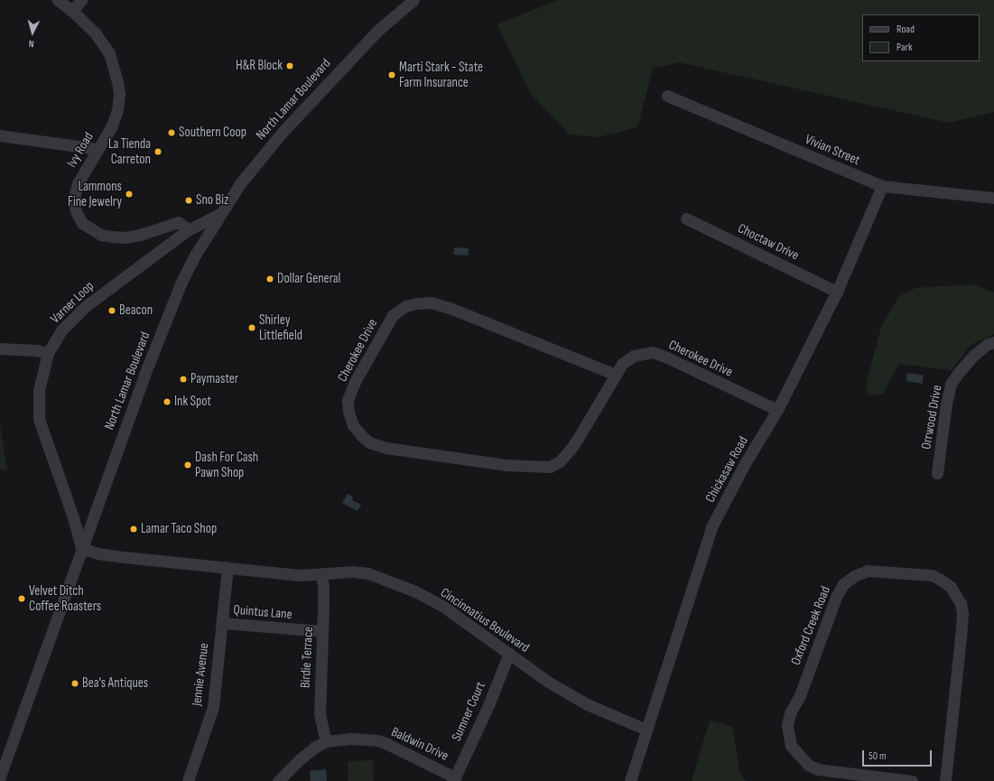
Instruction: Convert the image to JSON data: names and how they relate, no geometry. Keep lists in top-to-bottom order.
{
  "streets": {
    "street": [
      "North Lamar Boulevard",
      "Ivy Road",
      "Vivian Street",
      "Choctaw Drive",
      "Varner Loop",
      "Cherokee Drive",
      "Orrwood Drive",
      "Chickasaw Road",
      "Quintus Lane",
      "Cincinnatius Boulevard",
      "Oxford Creek Road",
      "Birdie Terrace",
      "Jennie Avenue",
      "Sumner Court",
      "Baldwin Drive"
    ]
  },
  "crossings": [
    ["North Lamar Boulevard", "Varner Loop"],
    ["North Lamar Boulevard", "Cincinnatius Boulevard"],
    ["Ivy Road", "Varner Loop"],
    ["Vivian Street", "Chickasaw Road"],
    ["Choctaw Drive", "Chickasaw Road"],
    ["Varner Loop", "Cincinnatius Boulevard"],
    ["Cherokee Drive", "Chickasaw Road"],
    ["Chickasaw Road", "Cincinnatius Boulevard"],
    ["Quintus Lane", "Birdie Terrace"],
    ["Quintus Lane", "Jennie Avenue"],
    ["Cincinnatius Boulevard", "Birdie Terrace"],
    ["Cincinnatius Boulevard", "Jennie Avenue"],
    ["Cincinnatius Boulevard", "Sumner Court"],
    ["Birdie Terrace", "Baldwin Drive"],
    ["Sumner Court", "Baldwin Drive"]
  ],
  "places": [
    "H&R Block",
    "Marti Stark - State Farm Insurance",
    "Southern Coop",
    "La Tienda Carreton",
    "Lammons Fine Jewelry",
    "Sno Biz",
    "Dollar General",
    "Beacon",
    "Shirley Littlefield",
    "Paymaster",
    "Ink Spot",
    "Dash For Cash Pawn Shop",
    "Lamar Taco Shop",
    "Velvet Ditch Coffee Roasters",
    "Bea's Antiques"
  ],
  "legend": ["Road", "Park"],
  "scale_bar": "50 m",
  "north": "bottom"
}
